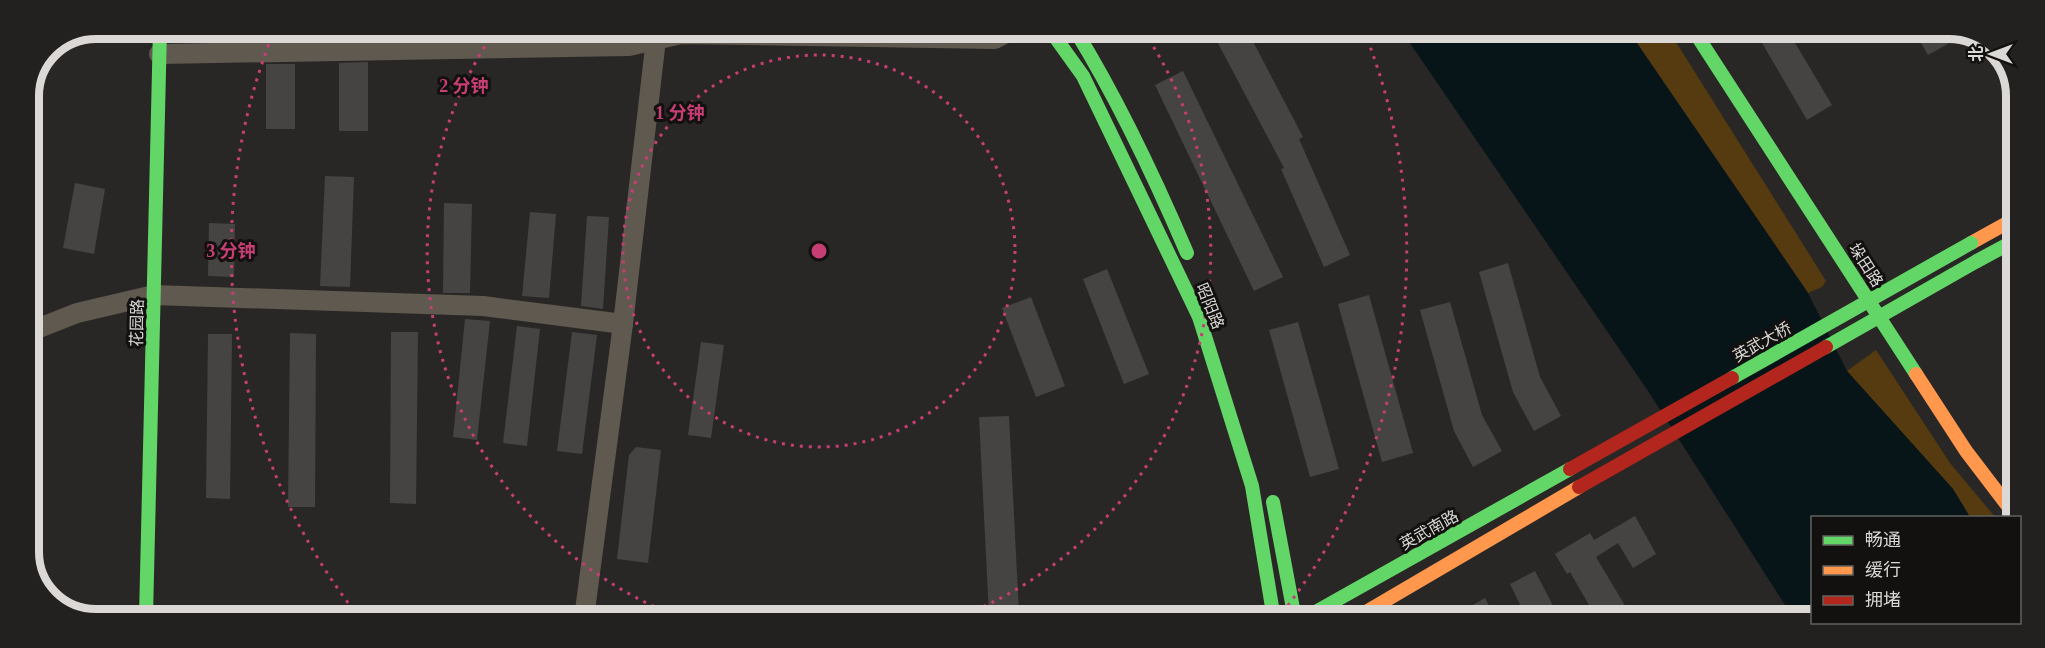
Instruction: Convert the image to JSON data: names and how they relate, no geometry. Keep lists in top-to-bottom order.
{
  "streets": {
    "main road": [
      "垛田路",
      "昭阳路",
      "花园路",
      "英武大桥",
      "英武南路"
    ]
  },
  "crossings": [
    ["英武大桥", "英武南路"]
  ],
  "legend": ["畅通", "缓行", "拥堵"],
  "north": "left",
  "rings": ["2 分钟", "1 分钟", "3 分钟"]
}
